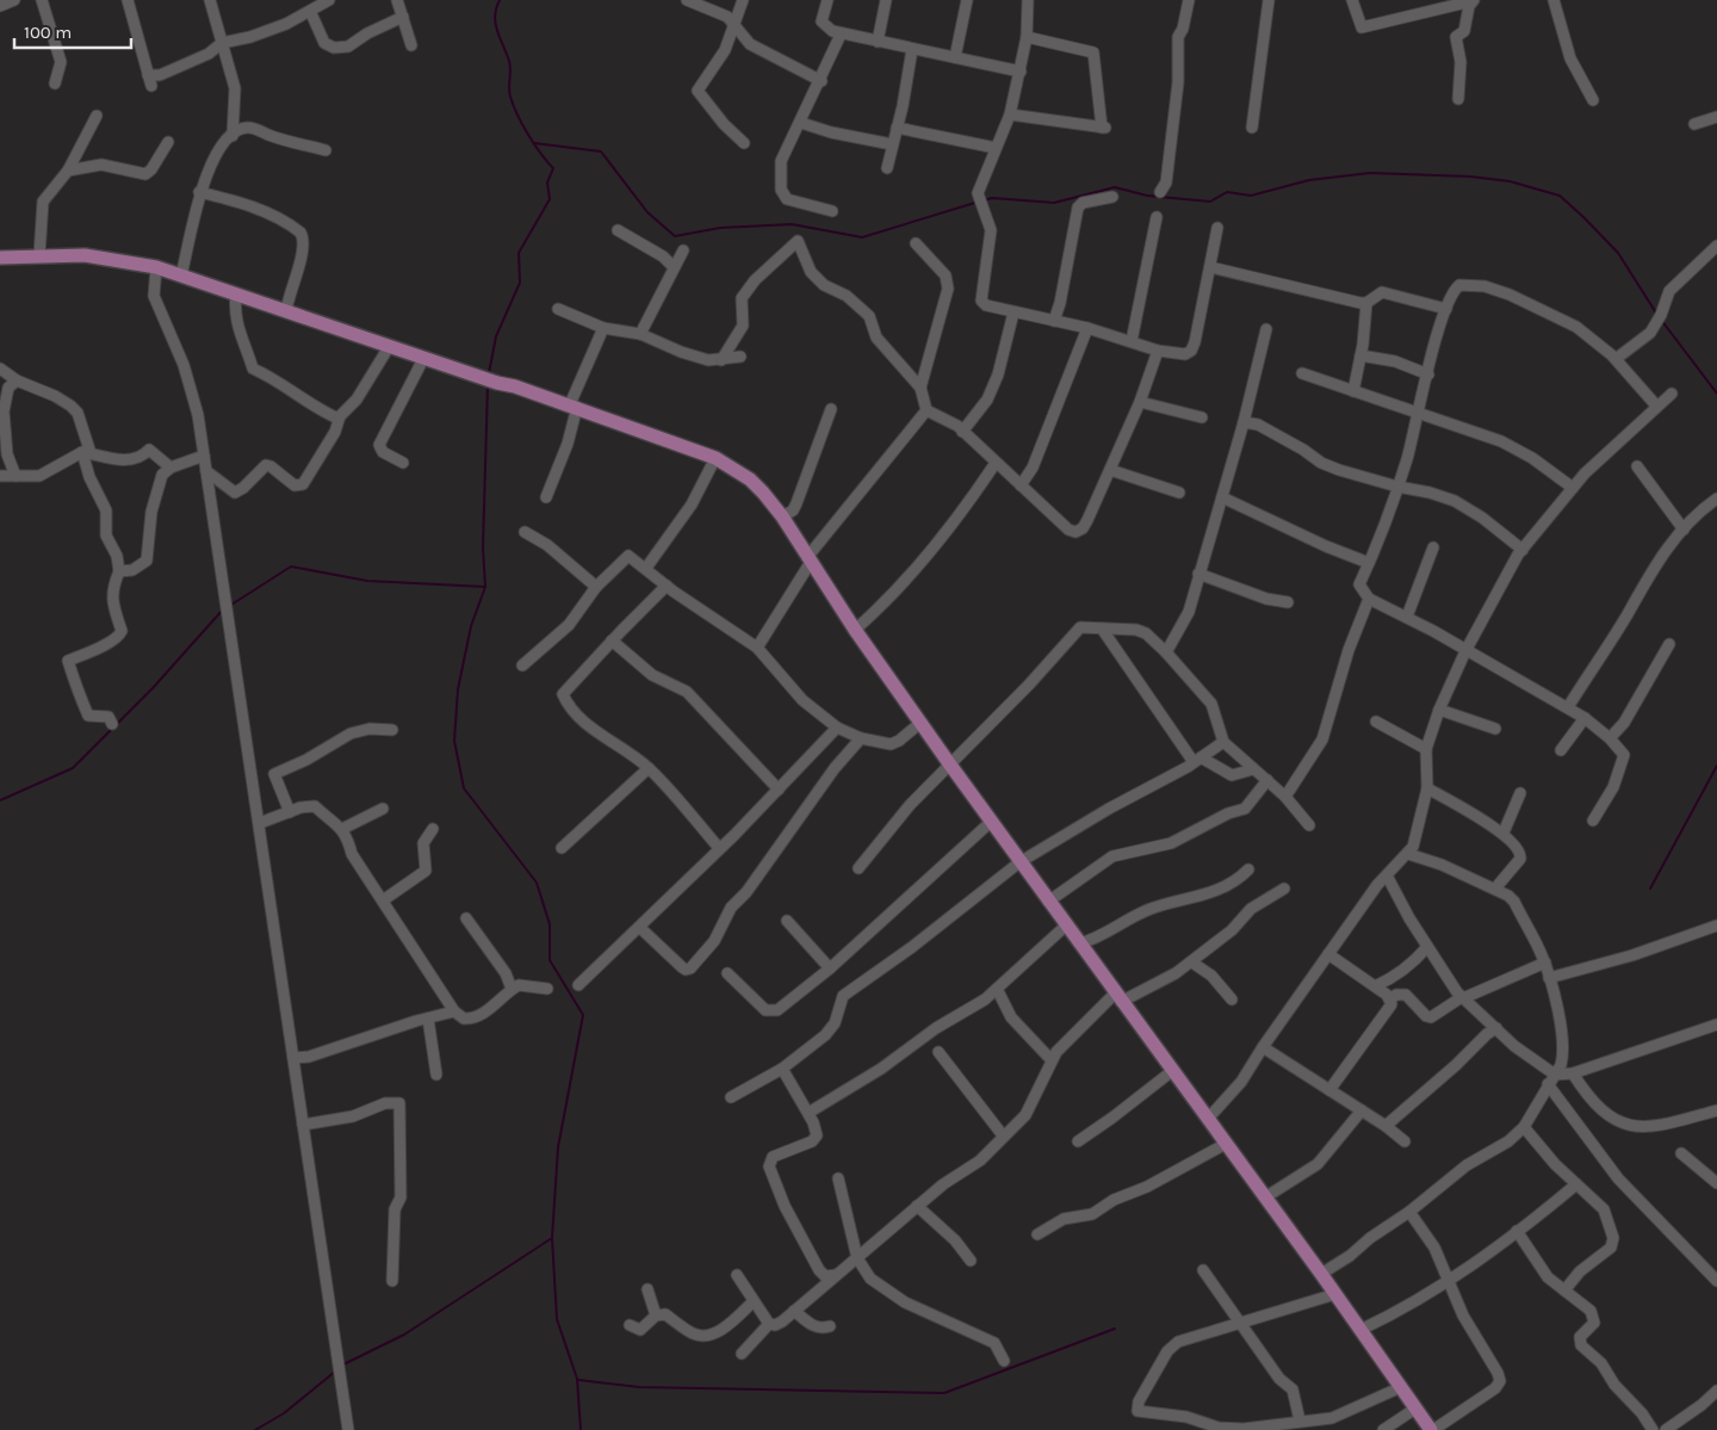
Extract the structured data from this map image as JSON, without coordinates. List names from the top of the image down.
{
  "scale_bar": "100 m"
}
